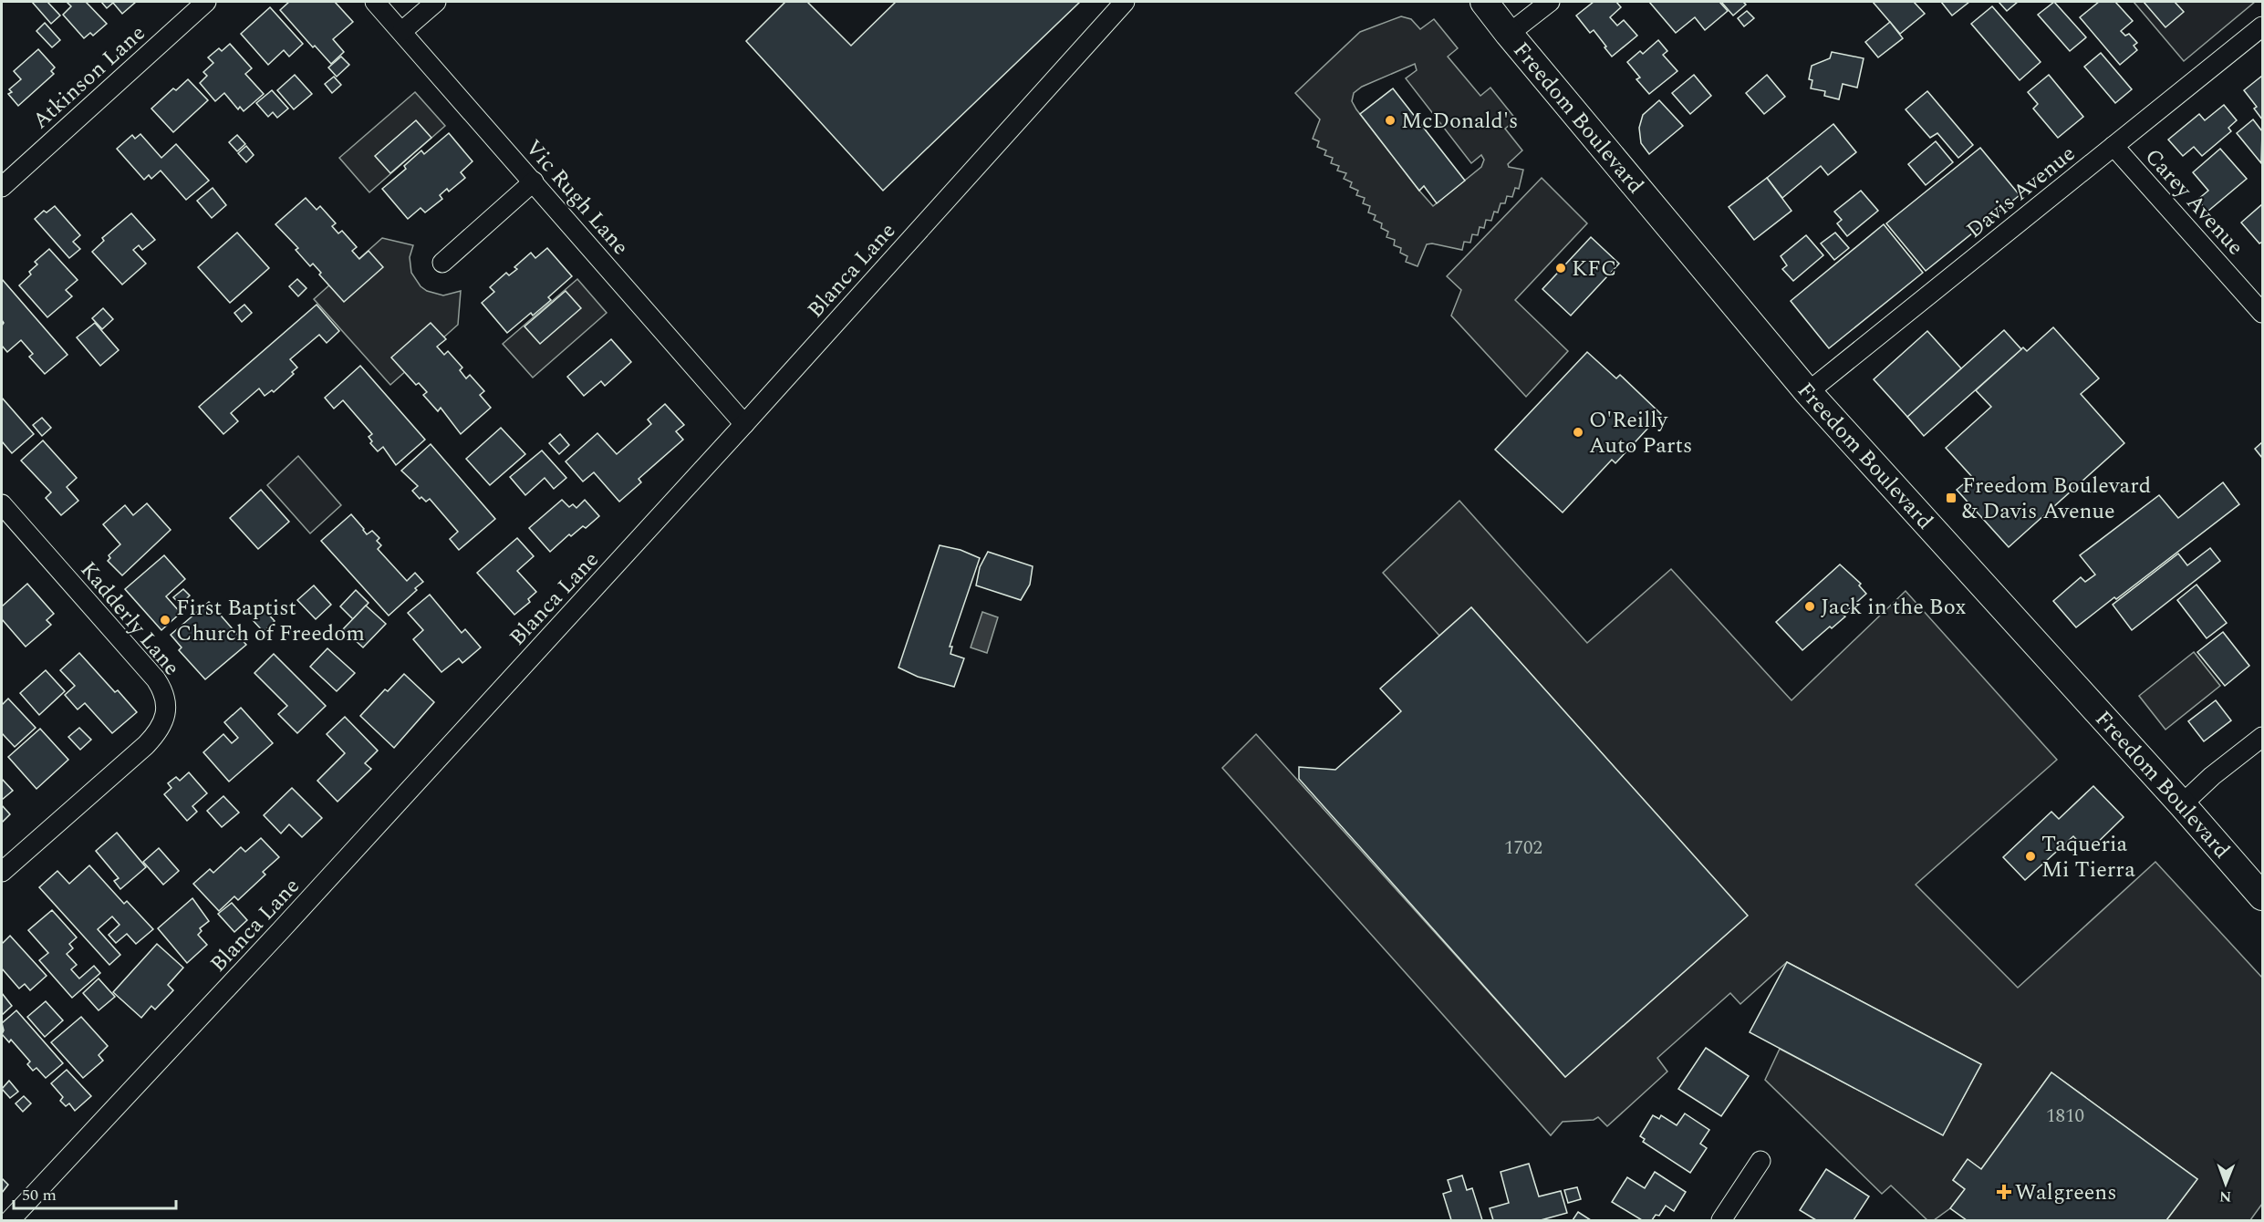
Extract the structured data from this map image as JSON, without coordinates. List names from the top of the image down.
{
  "streets": {
    "main road": ["Freedom Boulevard"],
    "street": [
      "Atkinson Lane",
      "Davis Avenue",
      "Vic Rugh Lane",
      "Carey Avenue",
      "Blanca Lane",
      "Kadderly Lane"
    ]
  },
  "crossings": [
    ["Freedom Boulevard", "Davis Avenue"],
    ["Davis Avenue", "Carey Avenue"],
    ["Vic Rugh Lane", "Blanca Lane"]
  ],
  "places": {
    "other": [
      "McDonald's",
      "KFC",
      "O'Reilly Auto Parts",
      "Jack in the Box",
      "First Baptist Church of Freedom",
      "Taqueria Mi Tierra"
    ],
    "transit": ["Freedom Boulevard & Davis Avenue"],
    "health": ["Walgreens"]
  },
  "house_numbers": ["1702", "1810"],
  "scale_bar": "50 m",
  "north": "bottom"
}
